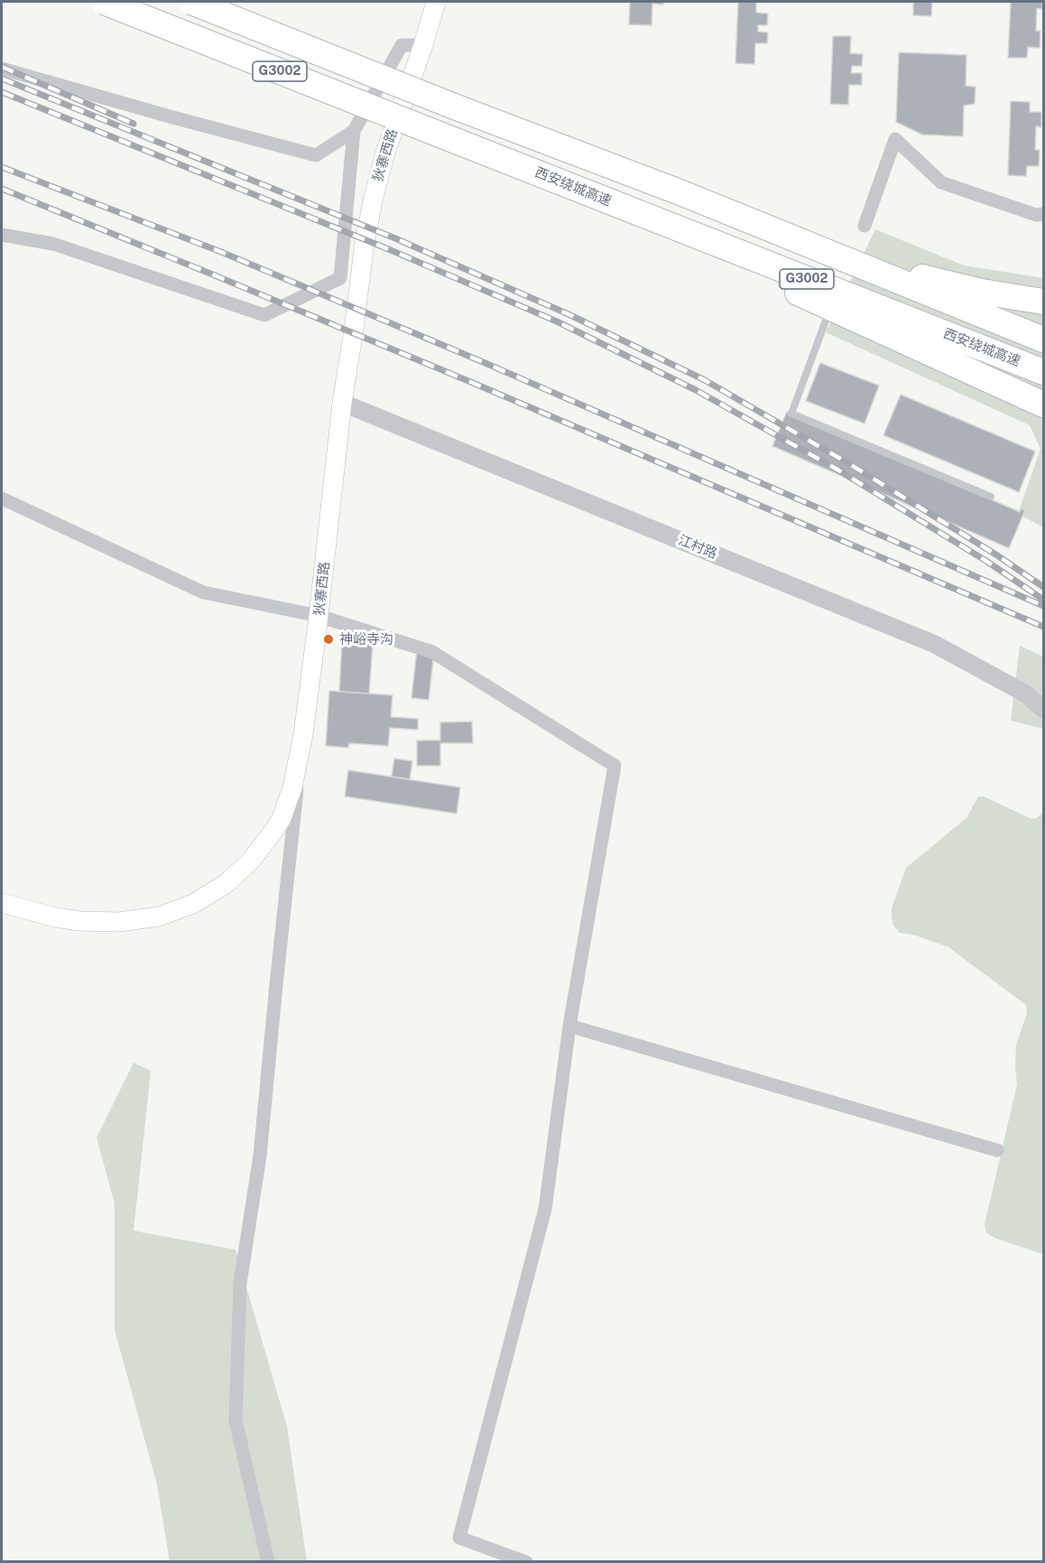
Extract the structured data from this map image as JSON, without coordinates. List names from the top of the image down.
{
  "streets": {
    "highway": ["G3002", "西安绕城高速"],
    "main road": ["狄寨西路"],
    "street": ["江村路"]
  },
  "crossings": [
    ["狄寨西路", "江村路"]
  ],
  "places": ["神峪寺沟"]
}
